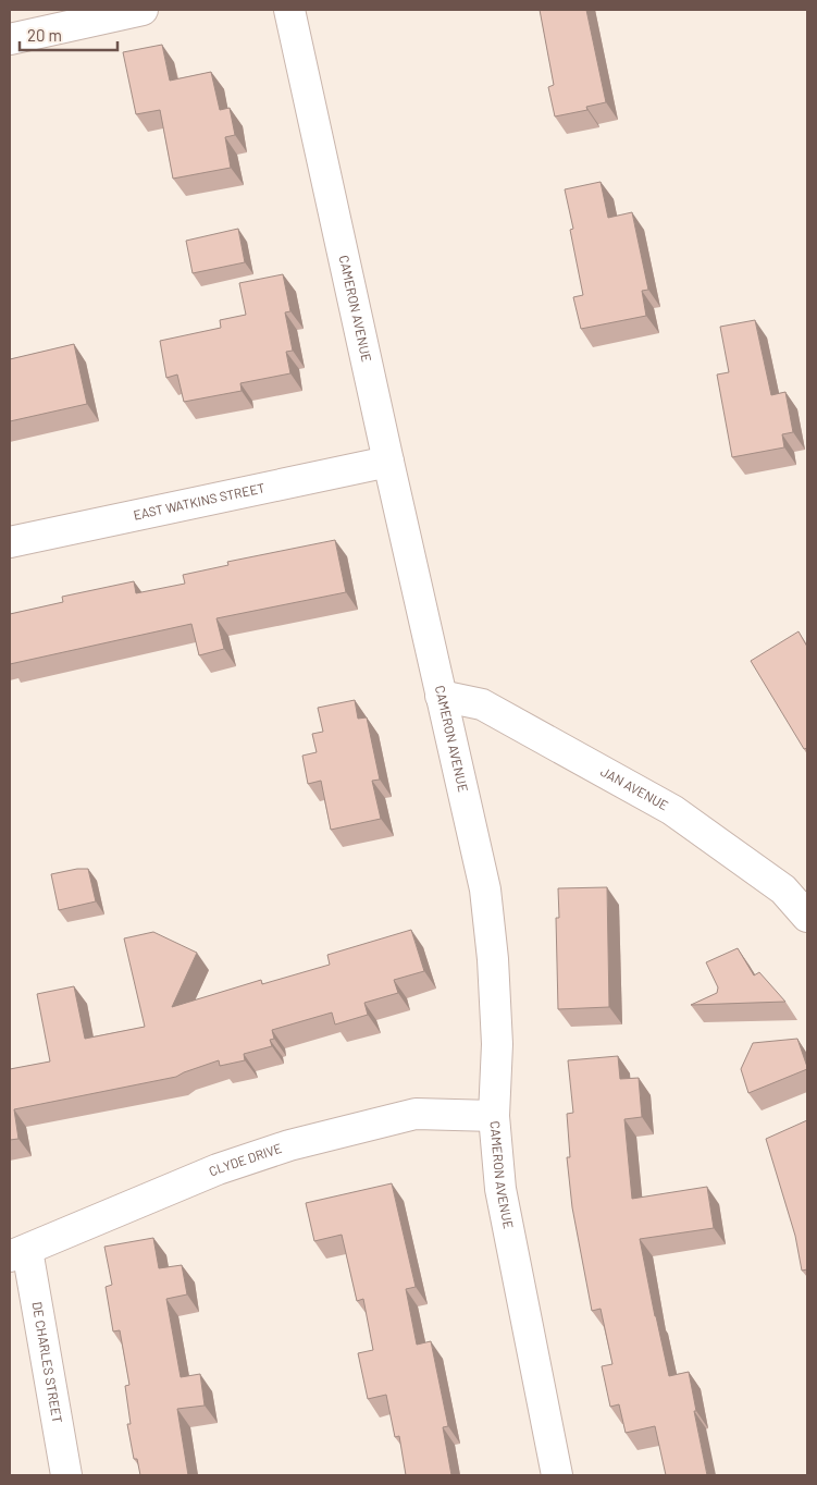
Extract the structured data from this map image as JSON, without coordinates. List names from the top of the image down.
{
  "streets": {
    "street": [
      "CAMERON AVENUE",
      "EAST WATKINS STREET",
      "JAN AVENUE",
      "CLYDE DRIVE",
      "DE CHARLES STREET"
    ]
  },
  "crossings": [
    ["CAMERON AVENUE", "EAST WATKINS STREET"],
    ["CAMERON AVENUE", "JAN AVENUE"],
    ["CAMERON AVENUE", "CLYDE DRIVE"],
    ["CLYDE DRIVE", "DE CHARLES STREET"]
  ],
  "scale_bar": "20 m"
}
